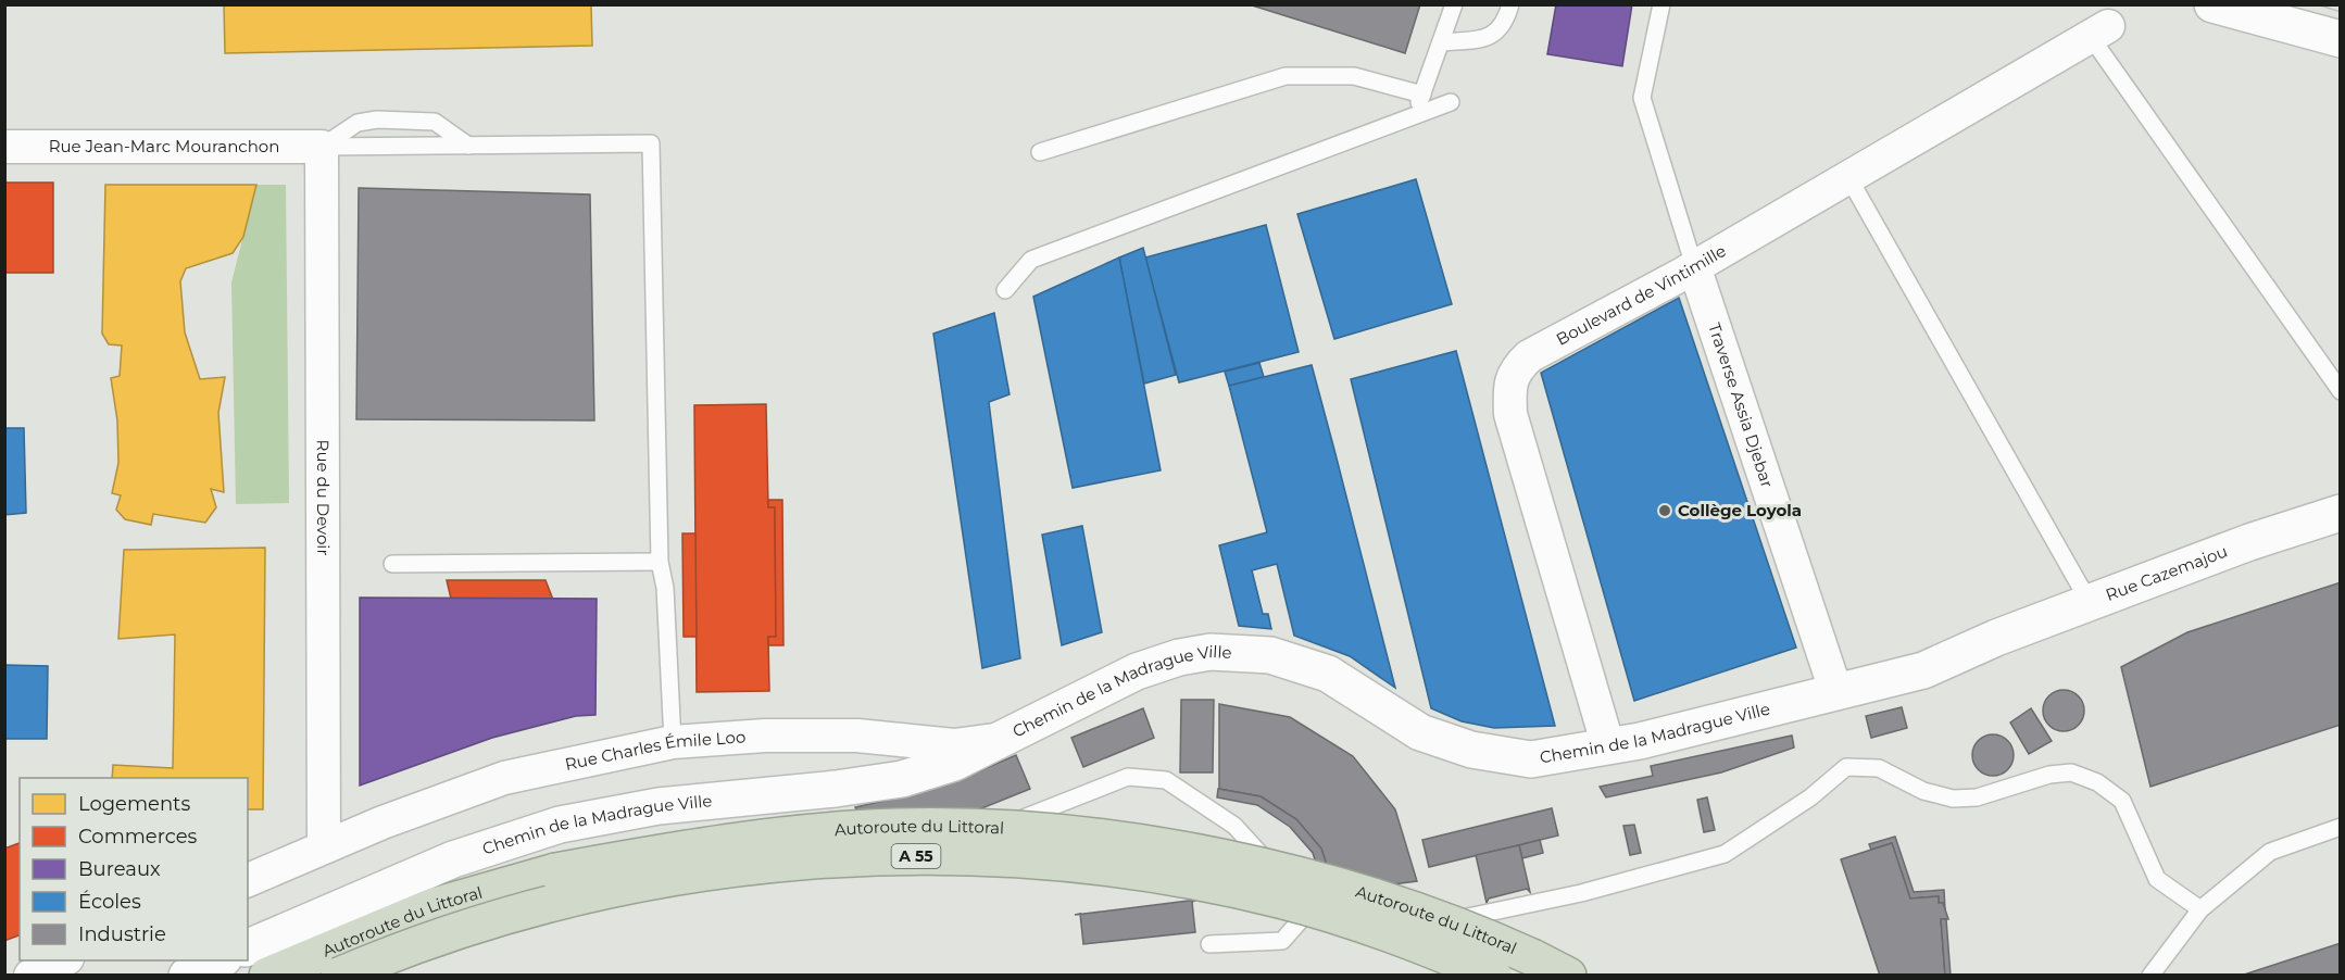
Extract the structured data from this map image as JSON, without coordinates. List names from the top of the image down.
{
  "streets": {
    "highway": ["Autoroute du Littoral", "A 55"],
    "street": [
      "Rue Jean-Marc Mouranchon",
      "Boulevard de Vintimille",
      "Traverse Assia Djebar",
      "Rue du Devoir",
      "Rue Cazemajou",
      "Chemin de la Madrague Ville",
      "Rue Charles Émile Loo"
    ]
  },
  "crossings": [
    ["Rue Jean-Marc Mouranchon", "Rue du Devoir"],
    ["Boulevard de Vintimille", "Traverse Assia Djebar"],
    ["Boulevard de Vintimille", "Chemin de la Madrague Ville"],
    ["Traverse Assia Djebar", "Chemin de la Madrague Ville"],
    ["Rue du Devoir", "Rue Charles Émile Loo"],
    ["Rue Cazemajou", "Chemin de la Madrague Ville"],
    ["Chemin de la Madrague Ville", "Rue Charles Émile Loo"]
  ],
  "places": ["Collège Loyola"],
  "legend": [
    "Logements",
    "Commerces",
    "Bureaux",
    "Écoles",
    "Industrie"
  ]
}
